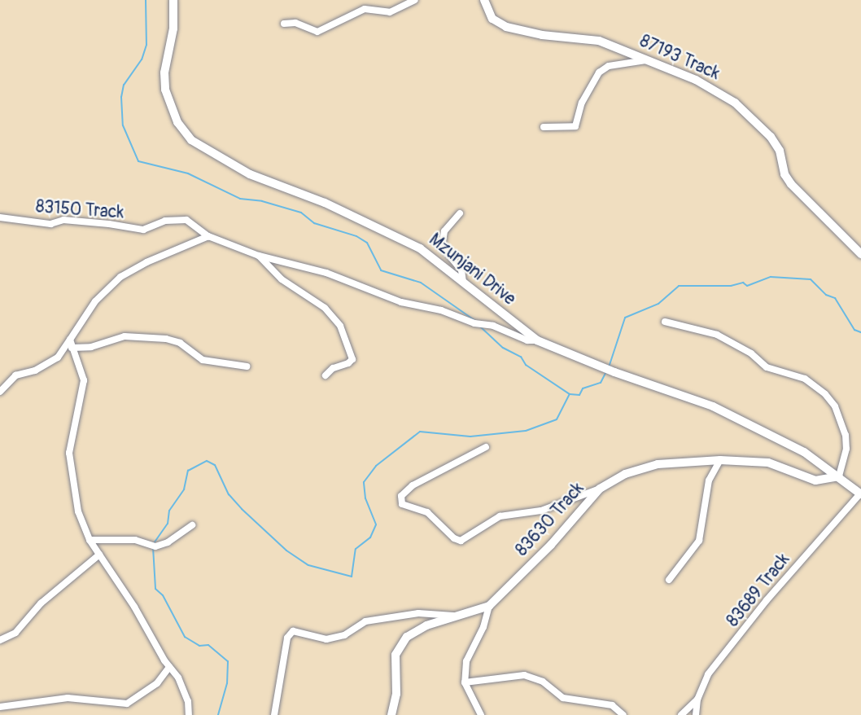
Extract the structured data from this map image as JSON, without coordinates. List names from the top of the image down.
{
  "streets": {
    "street": [
      "87193 Track",
      "83150 Track",
      "Mzunjani Drive",
      "83630 Track",
      "83689 Track"
    ]
  },
  "crossings": [
    ["83150 Track", "Mzunjani Drive"],
    ["Mzunjani Drive", "83630 Track"],
    ["Mzunjani Drive", "83689 Track"]
  ]
}
